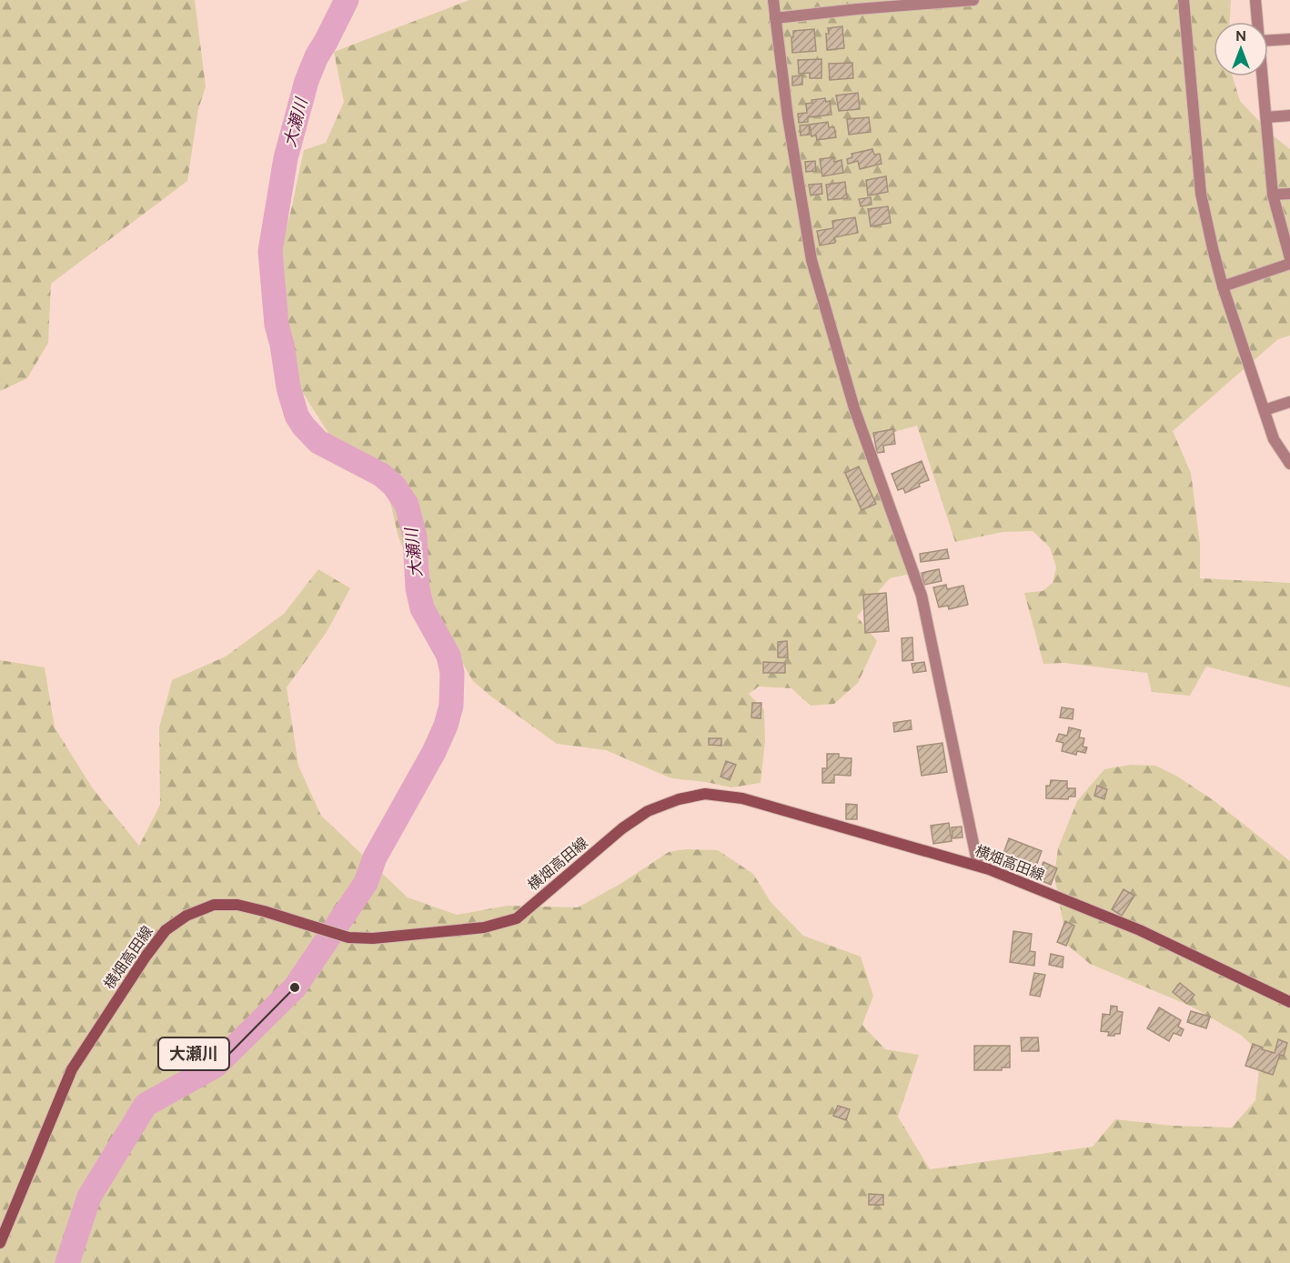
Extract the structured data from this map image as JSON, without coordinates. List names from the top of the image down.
{
  "streets": {
    "main road": ["横畑高田線"]
  },
  "water": ["大瀬川"],
  "places": ["大瀬川"],
  "north": "top"
}
